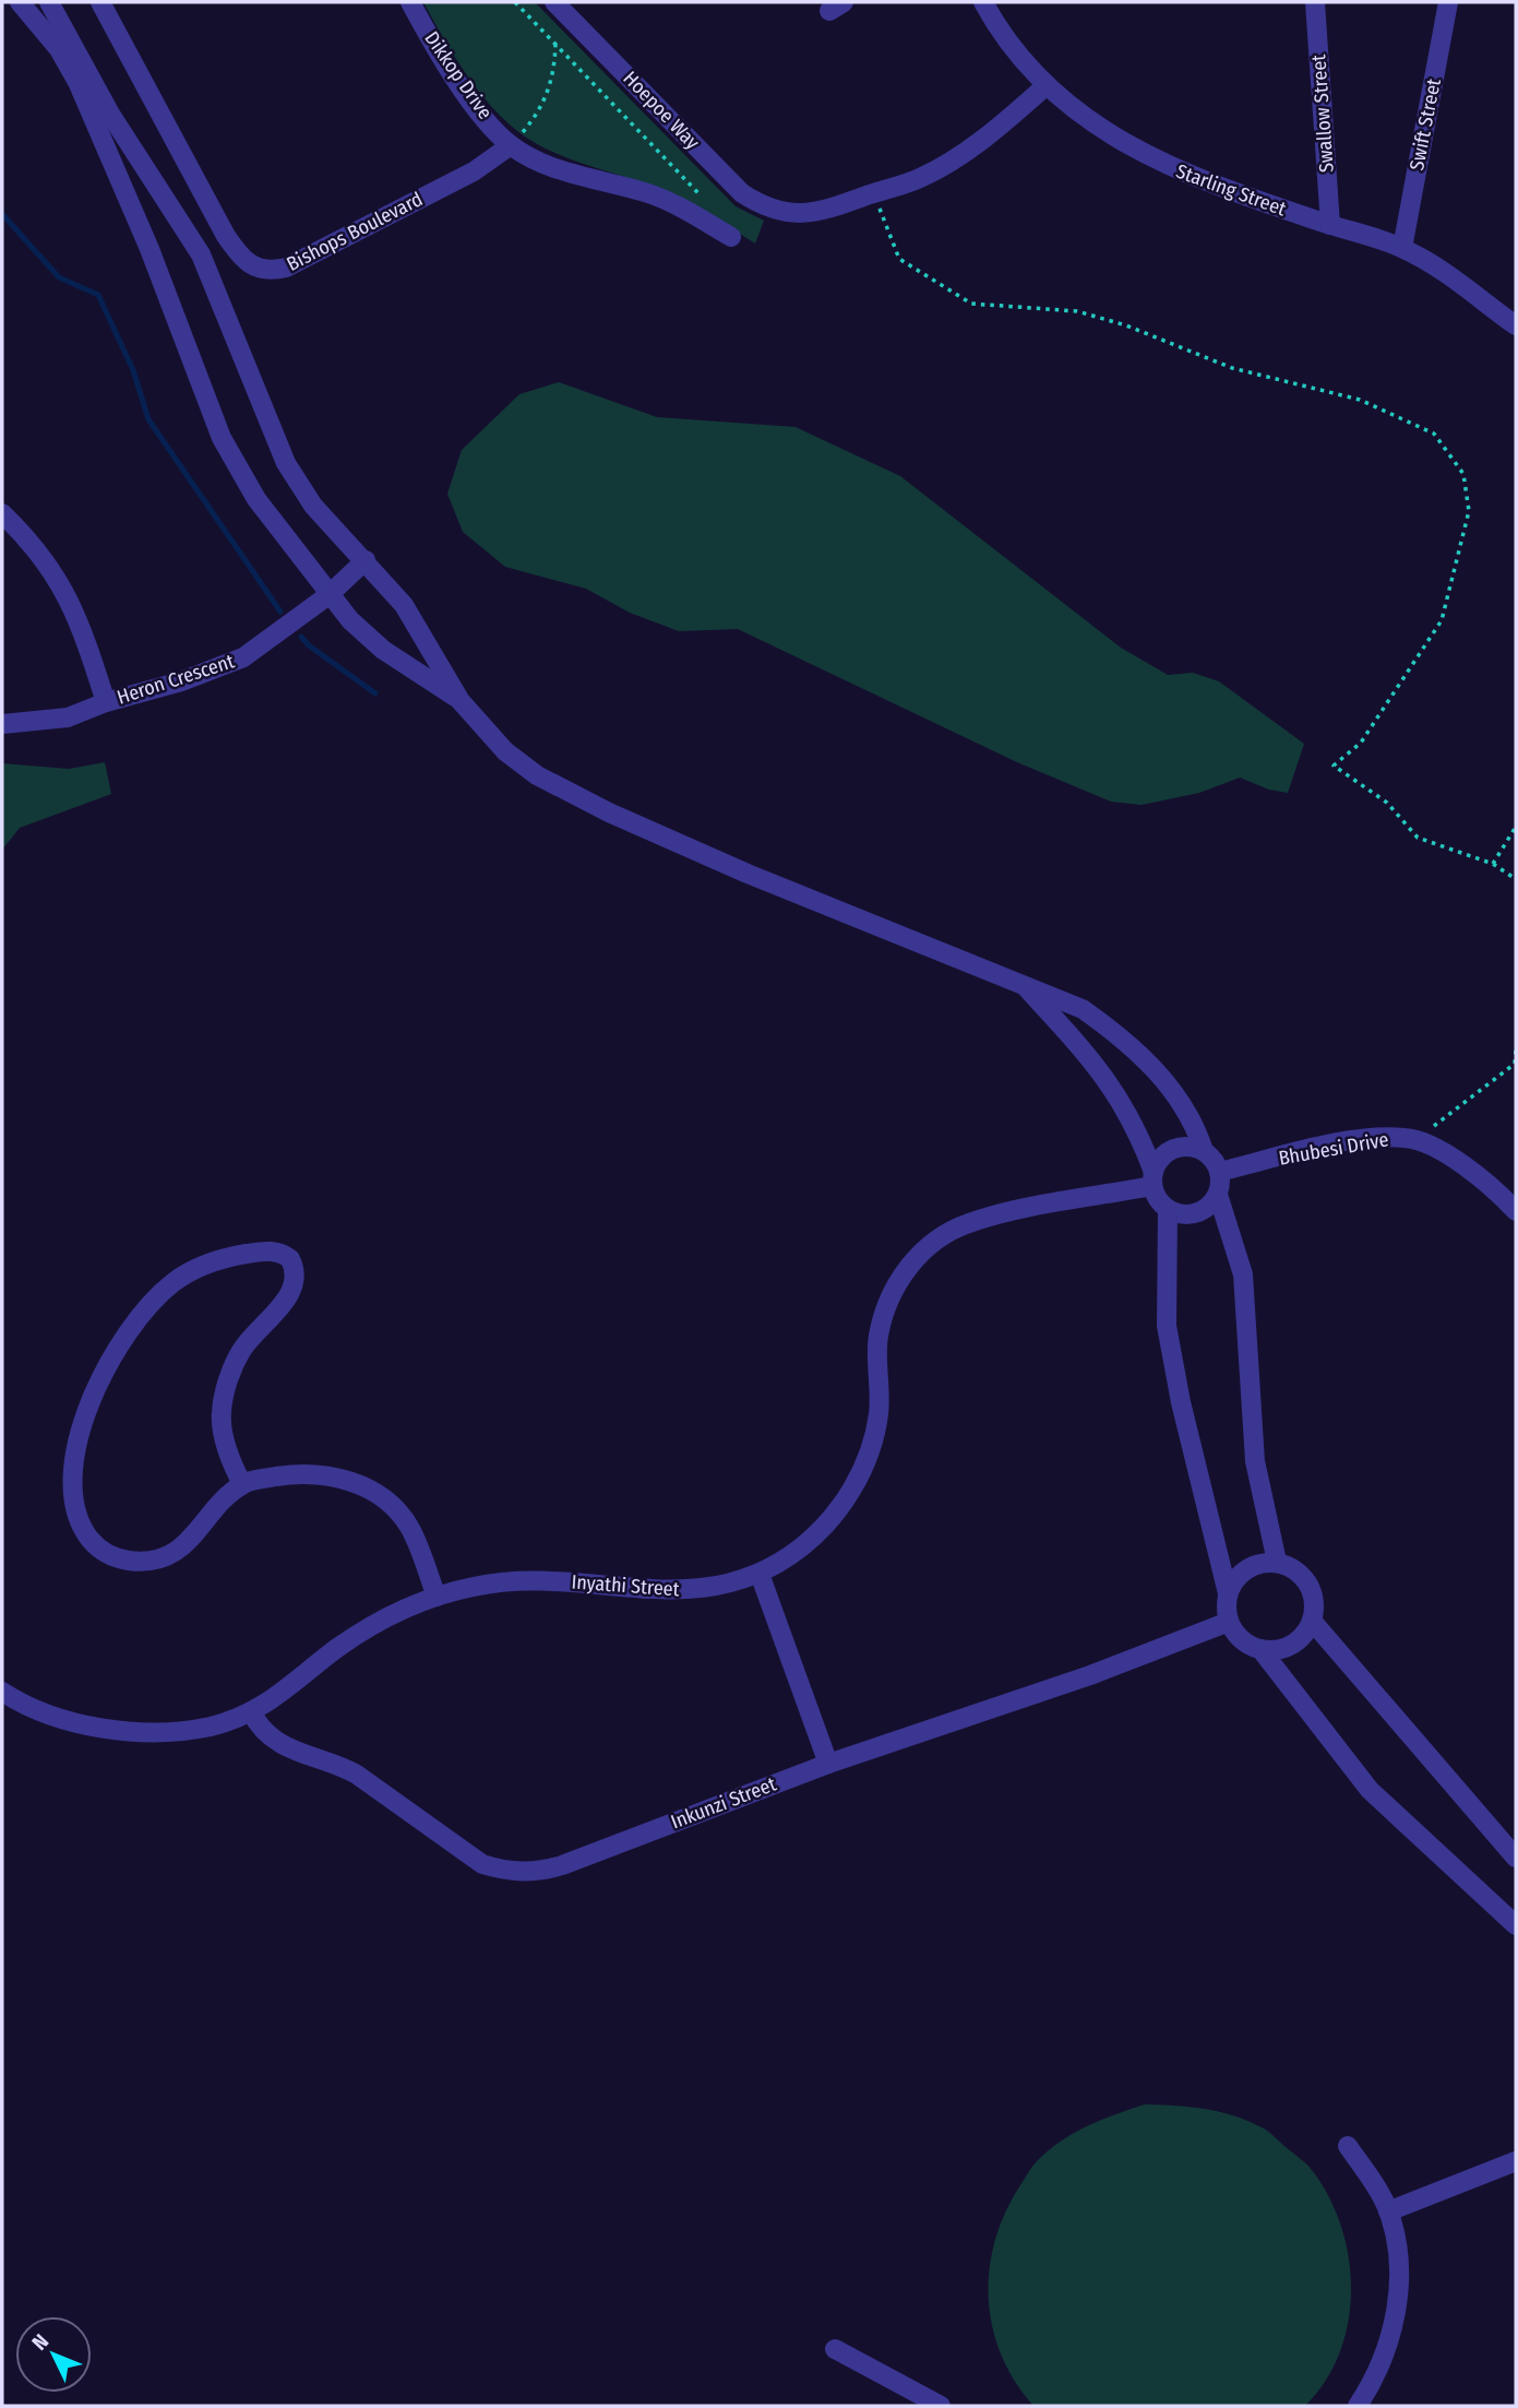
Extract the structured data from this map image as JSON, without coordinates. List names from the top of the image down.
{
  "streets": {
    "street": [
      "Dikkop Drive",
      "Hoepoe Way",
      "Swallow Street",
      "Swift Street",
      "Starling Street",
      "Bishops Boulevard",
      "Heron Crescent",
      "Bhubesi Drive",
      "Inyathi Street",
      "Inkunzi Street"
    ]
  },
  "crossings": [
    ["Dikkop Drive", "Bishops Boulevard"],
    ["Swallow Street", "Starling Street"],
    ["Swift Street", "Starling Street"],
    ["Bhubesi Drive", "Inyathi Street"],
    ["Inyathi Street", "Inkunzi Street"]
  ],
  "north": "top left"
}
